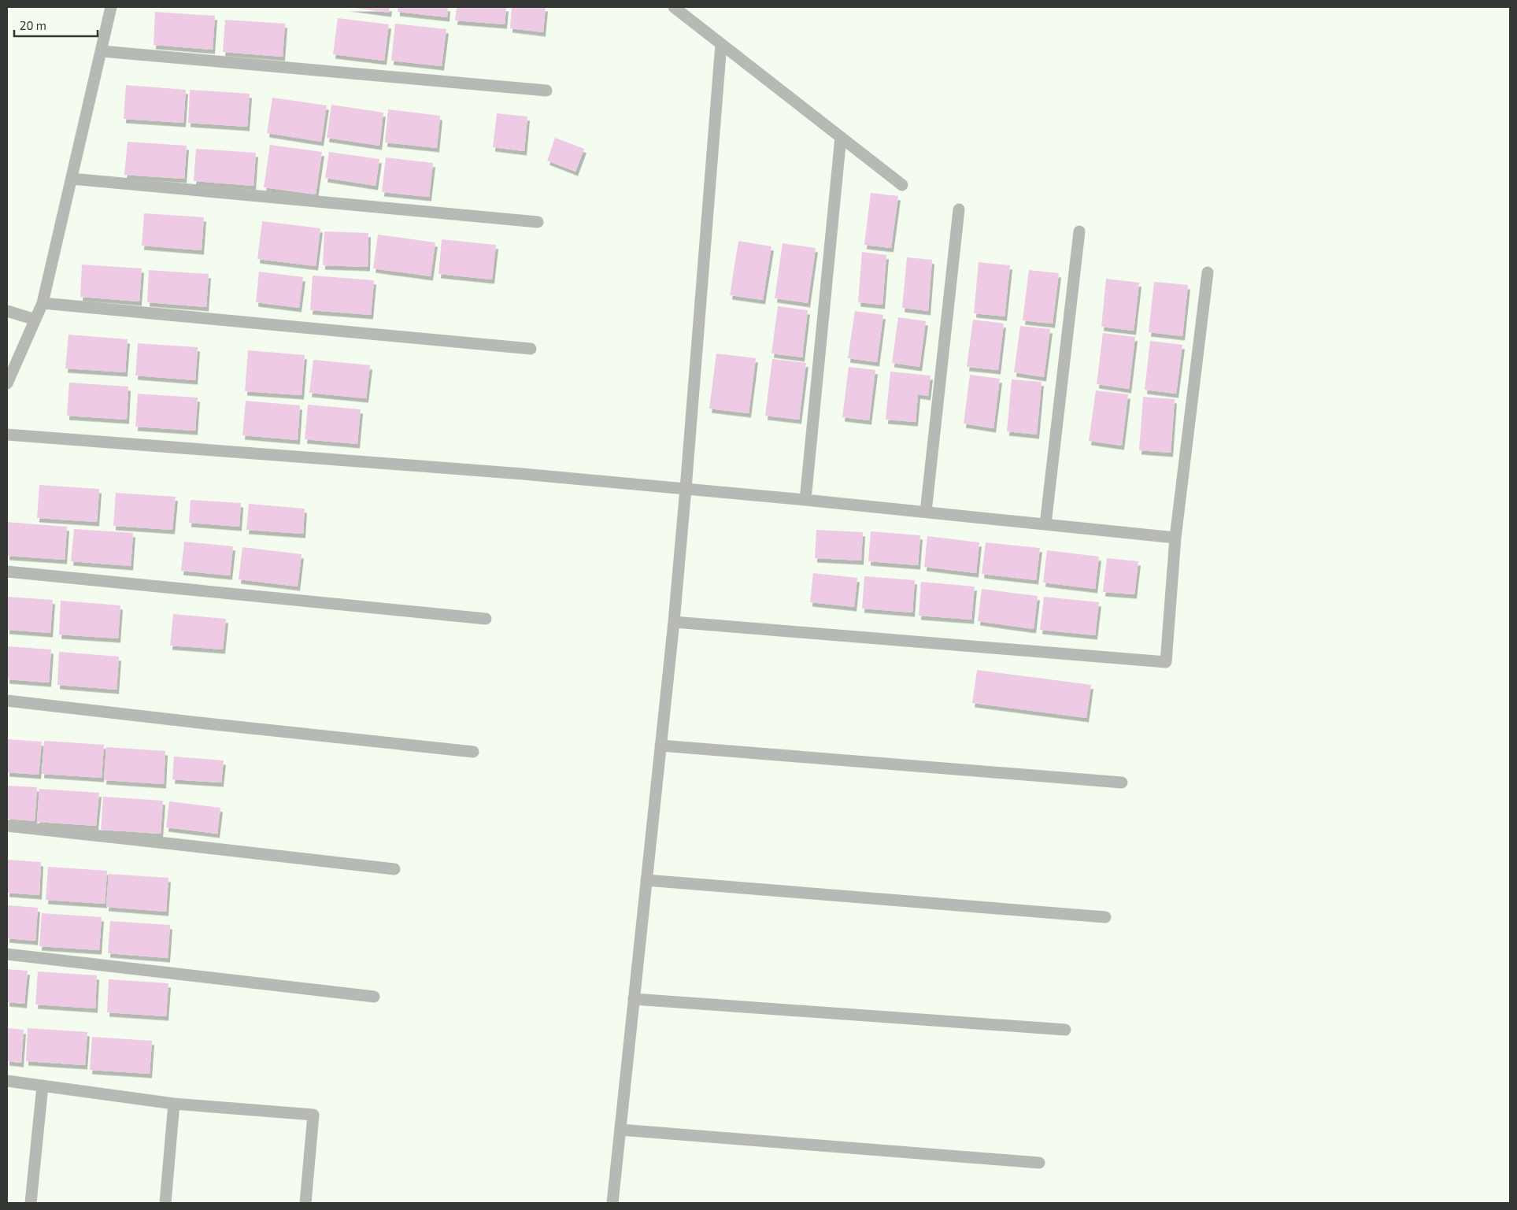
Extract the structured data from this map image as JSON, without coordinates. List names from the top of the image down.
{
  "scale_bar": "20 m"
}
